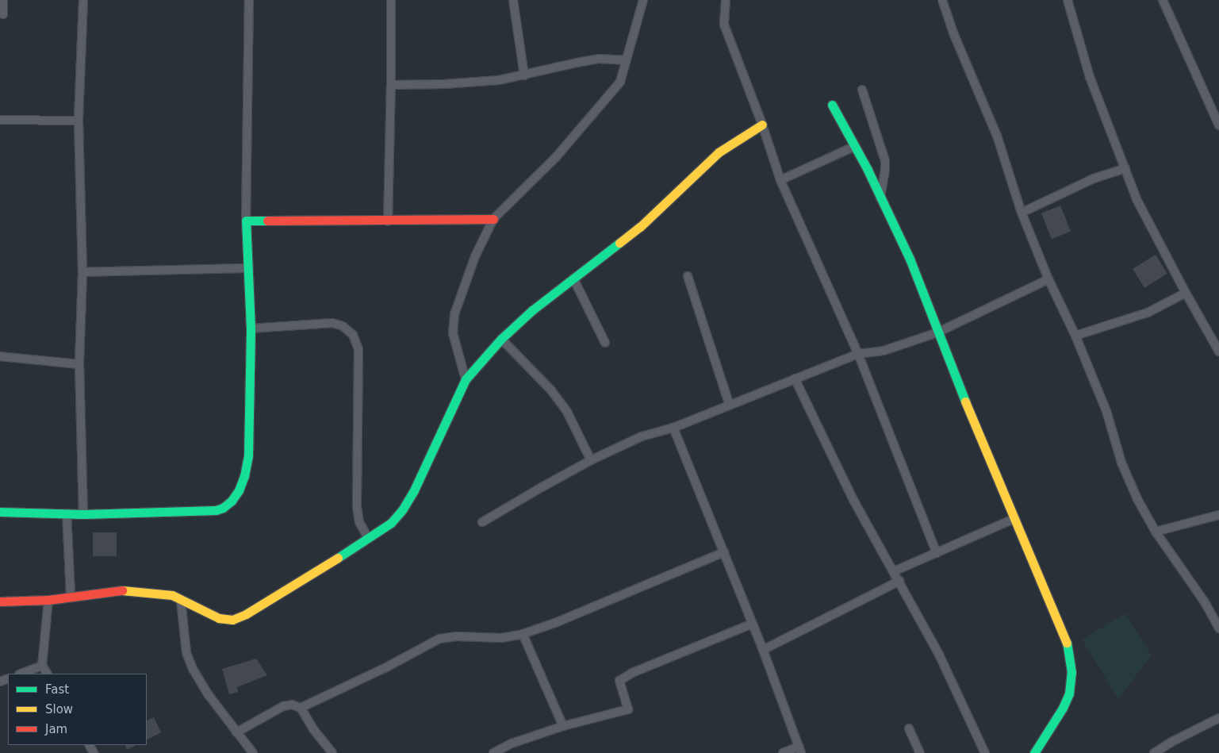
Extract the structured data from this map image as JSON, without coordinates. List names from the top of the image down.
{
  "legend": ["Fast", "Slow", "Jam"]
}
